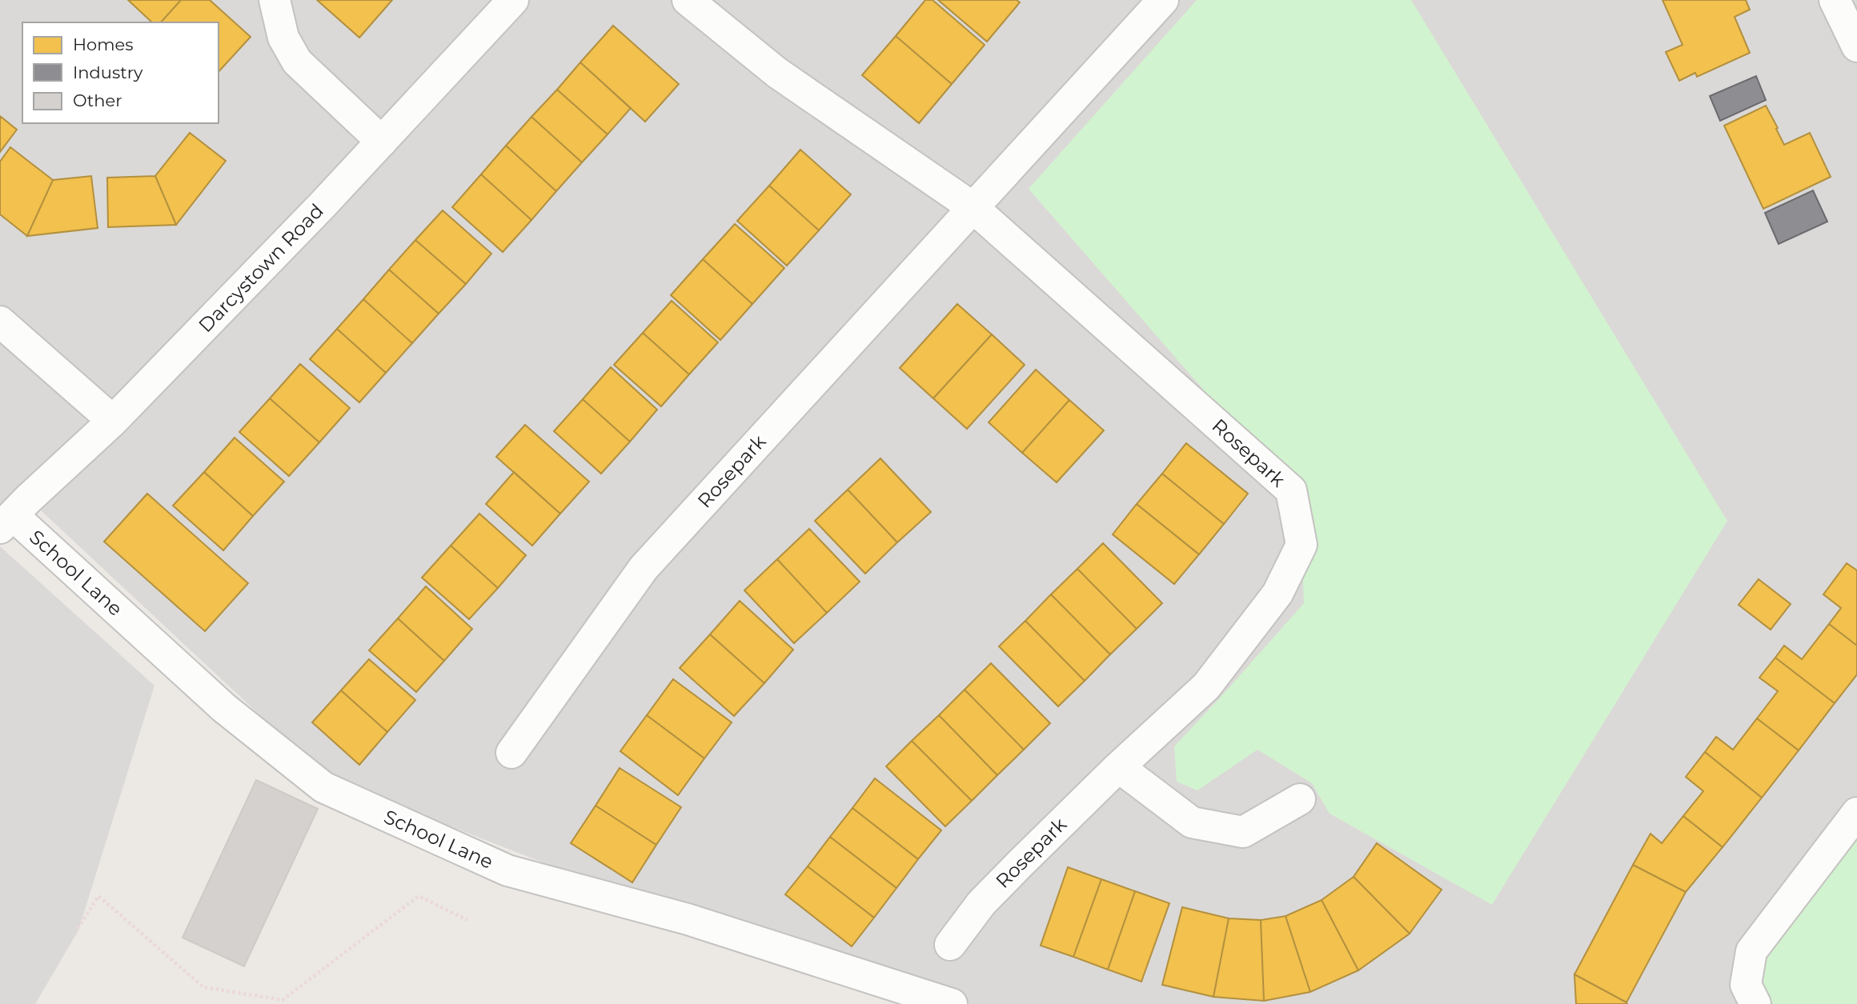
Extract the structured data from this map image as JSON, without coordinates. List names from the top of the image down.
{
  "streets": {
    "street": ["Darcystown Road", "Rosepark", "School Lane"]
  },
  "crossings": [
    ["Darcystown Road", "School Lane"]
  ],
  "legend": ["Homes", "Industry", "Other"]
}
